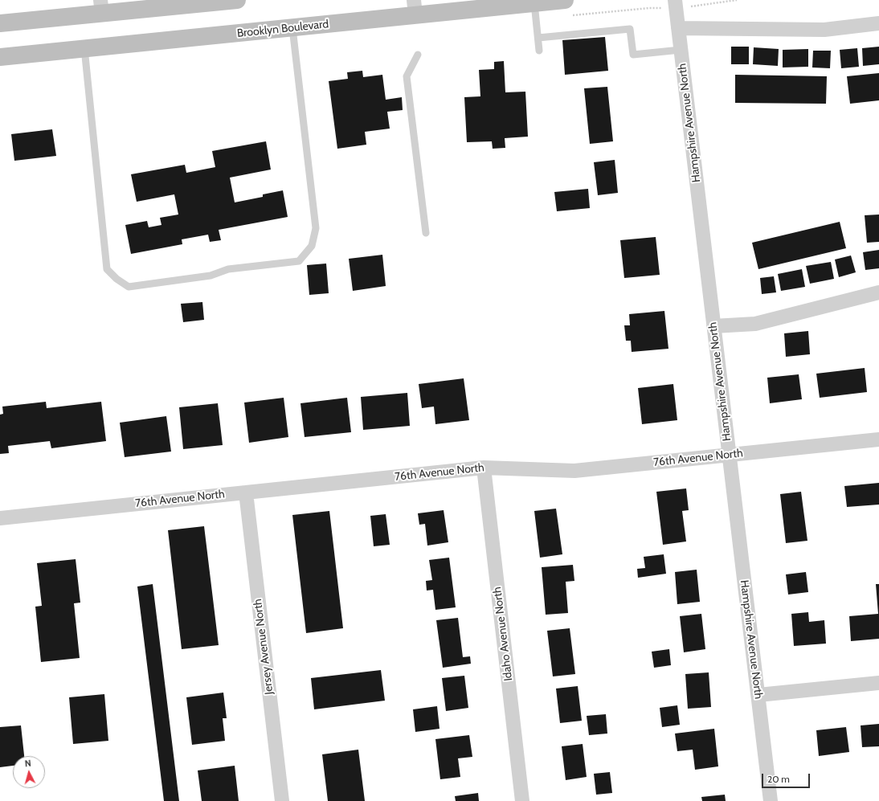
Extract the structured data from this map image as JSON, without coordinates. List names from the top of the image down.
{
  "streets": {
    "main road": ["Brooklyn Boulevard"],
    "street": [
      "Hampshire Avenue North",
      "76th Avenue North",
      "Idaho Avenue North",
      "Jersey Avenue North"
    ]
  },
  "crossings": [
    ["Hampshire Avenue North", "76th Avenue North"],
    ["76th Avenue North", "Idaho Avenue North"],
    ["76th Avenue North", "Jersey Avenue North"]
  ],
  "scale_bar": "20 m",
  "north": "top"
}
